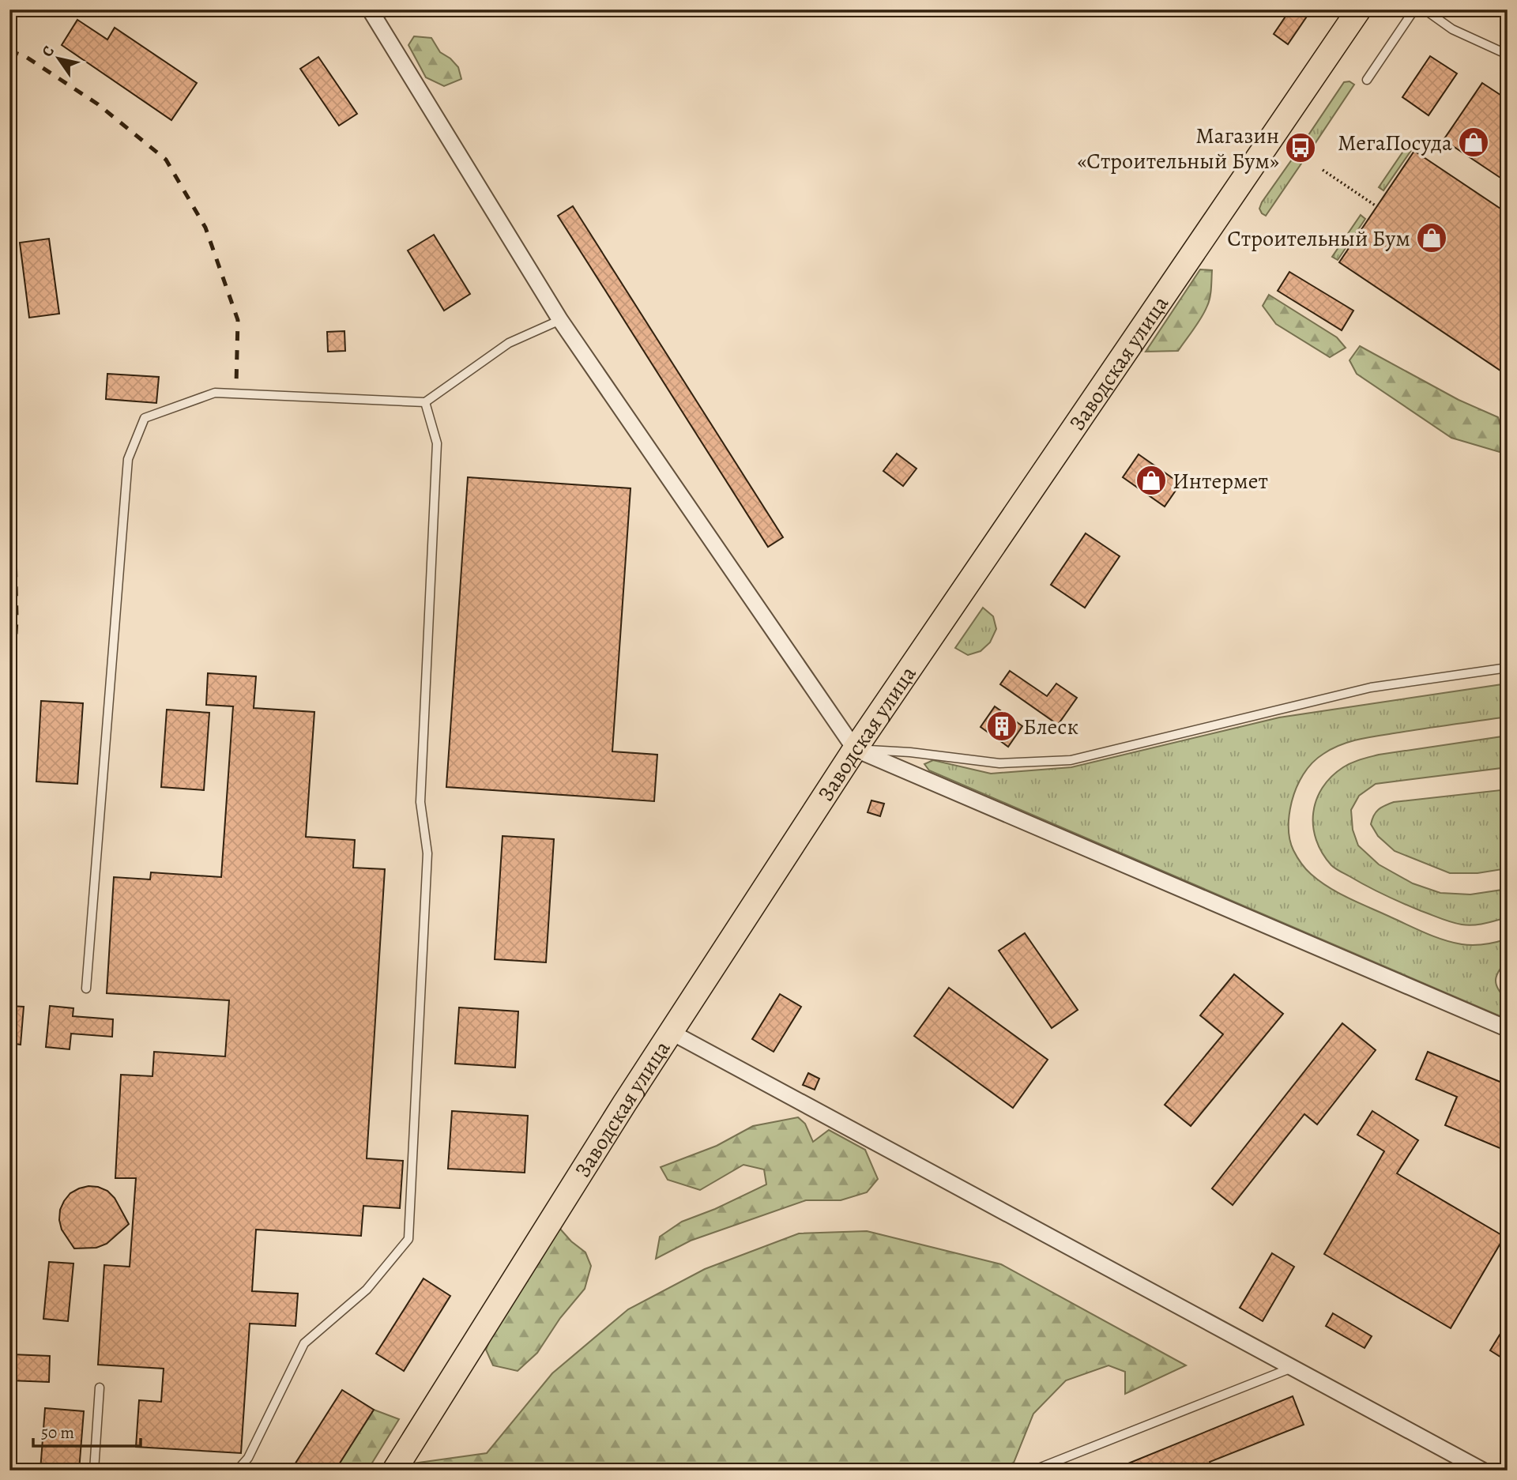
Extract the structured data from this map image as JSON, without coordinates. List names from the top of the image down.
{
  "streets": {
    "main road": ["Заводская улица"]
  },
  "places": {
    "shop": ["МегаПосуда", "Строительный Бум", "Интермет"],
    "bus stop": ["Магазин «Строительный Бум»"],
    "building": ["Блеск"]
  },
  "scale_bar": "50 m",
  "north": "top left"
}
